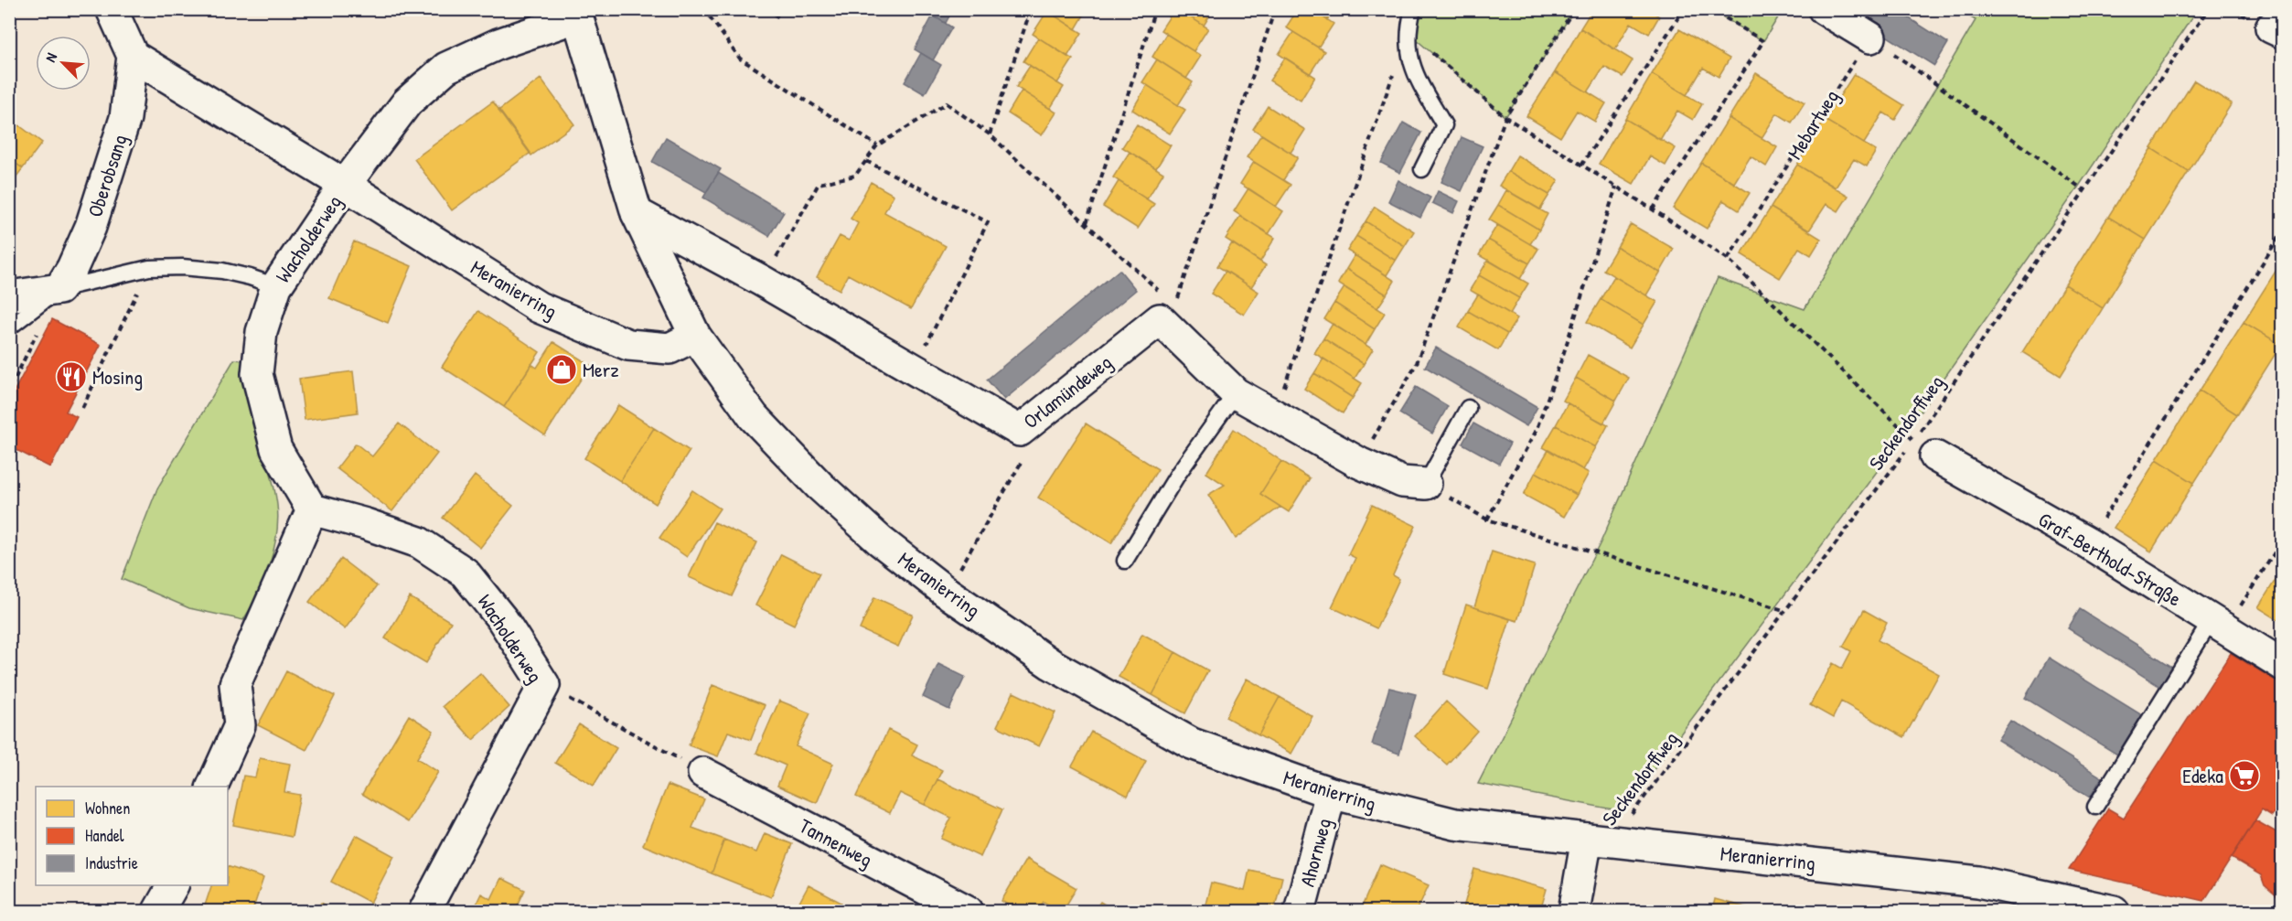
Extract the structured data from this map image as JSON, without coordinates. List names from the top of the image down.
{
  "streets": {
    "street": [
      "Oberobsang",
      "Wacholderweg",
      "Meranierring",
      "Orlamündeweg",
      "Graf-Berthold-Straße",
      "Tannenweg",
      "Ahornweg"
    ],
    "path": ["Mebartweg", "Seckendorffweg"]
  },
  "crossings": [
    ["Oberobsang", "Meranierring"],
    ["Wacholderweg", "Meranierring"],
    ["Meranierring", "Orlamündeweg"],
    ["Meranierring", "Seckendorffweg"],
    ["Meranierring", "Ahornweg"],
    ["Seckendorffweg", "Graf-Berthold-Straße"]
  ],
  "places": {
    "shop": ["Merz"],
    "restaurant": ["Mosing"],
    "supermarket": ["Edeka"]
  },
  "legend": ["Wohnen", "Handel", "Industrie"],
  "north": "top left"
}
